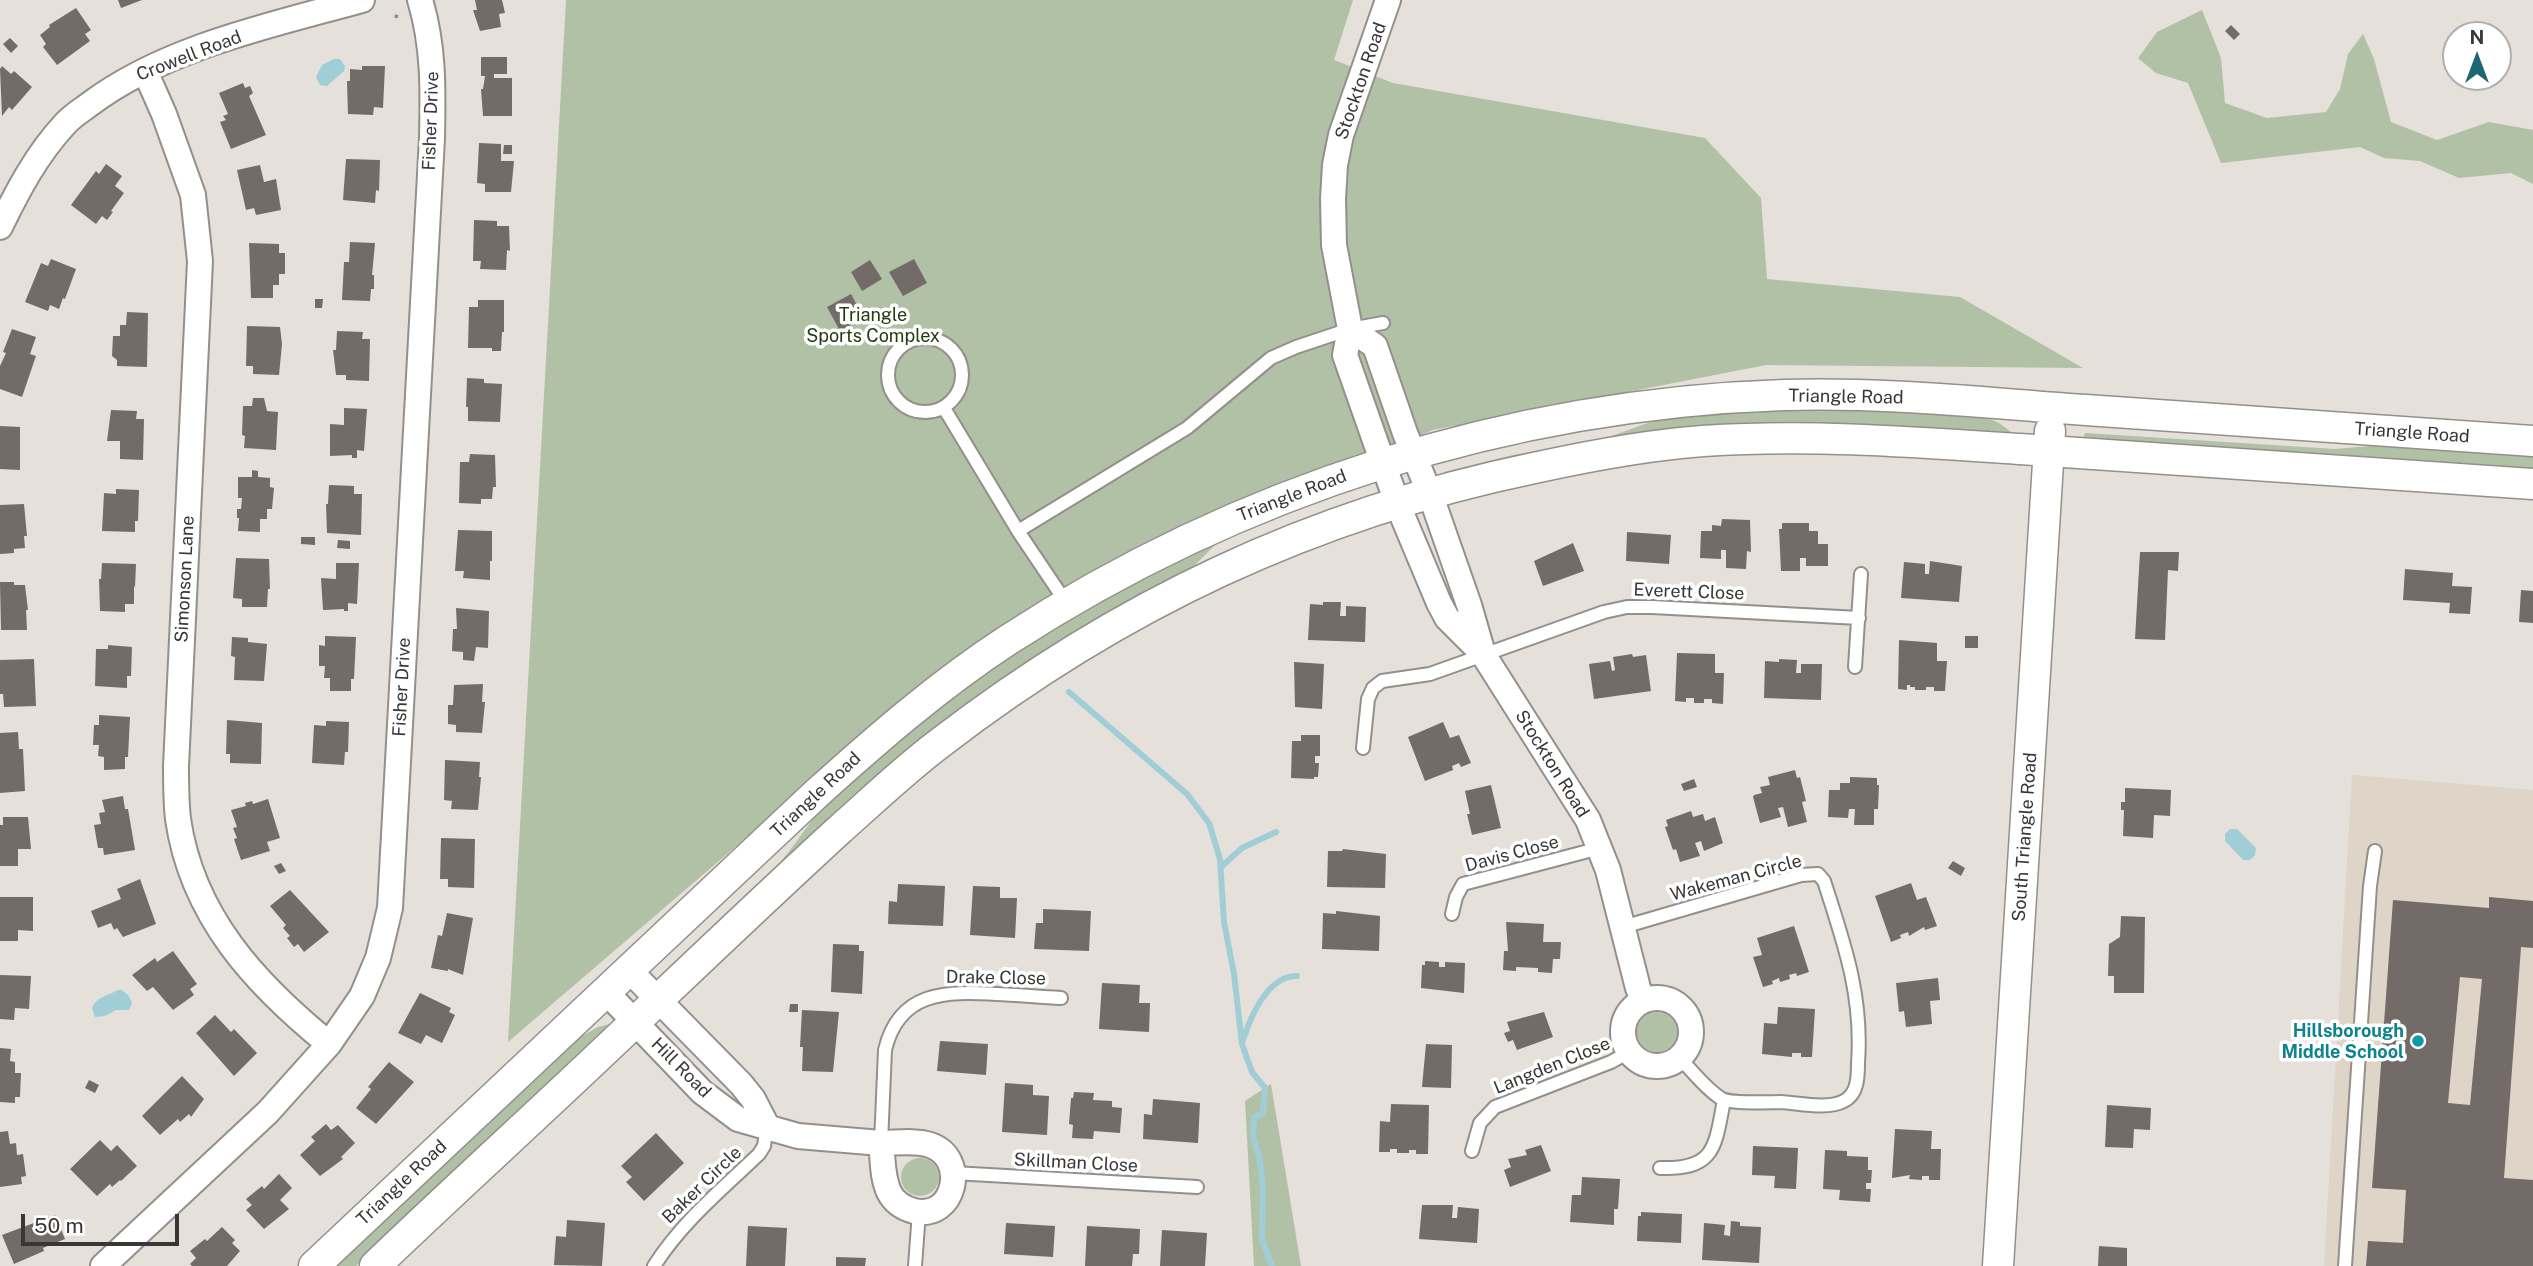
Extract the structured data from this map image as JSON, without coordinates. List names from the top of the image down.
{
  "streets": {
    "street": [
      "Crowell Road",
      "Stockton Road",
      "Fisher Drive",
      "Triangle Road",
      "Simonson Lane",
      "South Triangle Road",
      "Hill Road"
    ],
    "lane": [
      "Everett Close",
      "Davis Close",
      "Wakeman Circle",
      "Drake Close",
      "Langden Close",
      "Skillman Close",
      "Baker Circle"
    ]
  },
  "crossings": [
    ["Crowell Road", "Simonson Lane"],
    ["Stockton Road", "Triangle Road"],
    ["Stockton Road", "Everett Close"],
    ["Stockton Road", "Davis Close"],
    ["Stockton Road", "Wakeman Circle"],
    ["Stockton Road", "Langden Close"],
    ["Fisher Drive", "Simonson Lane"],
    ["Triangle Road", "South Triangle Road"],
    ["Triangle Road", "Hill Road"],
    ["Drake Close", "Hill Road"],
    ["Drake Close", "Skillman Close"],
    ["Hill Road", "Skillman Close"],
    ["Hill Road", "Baker Circle"]
  ],
  "parks": ["Triangle Sports Complex"],
  "places": ["Hillsborough Middle School"],
  "scale_bar": "50 m",
  "north": "top"
}
